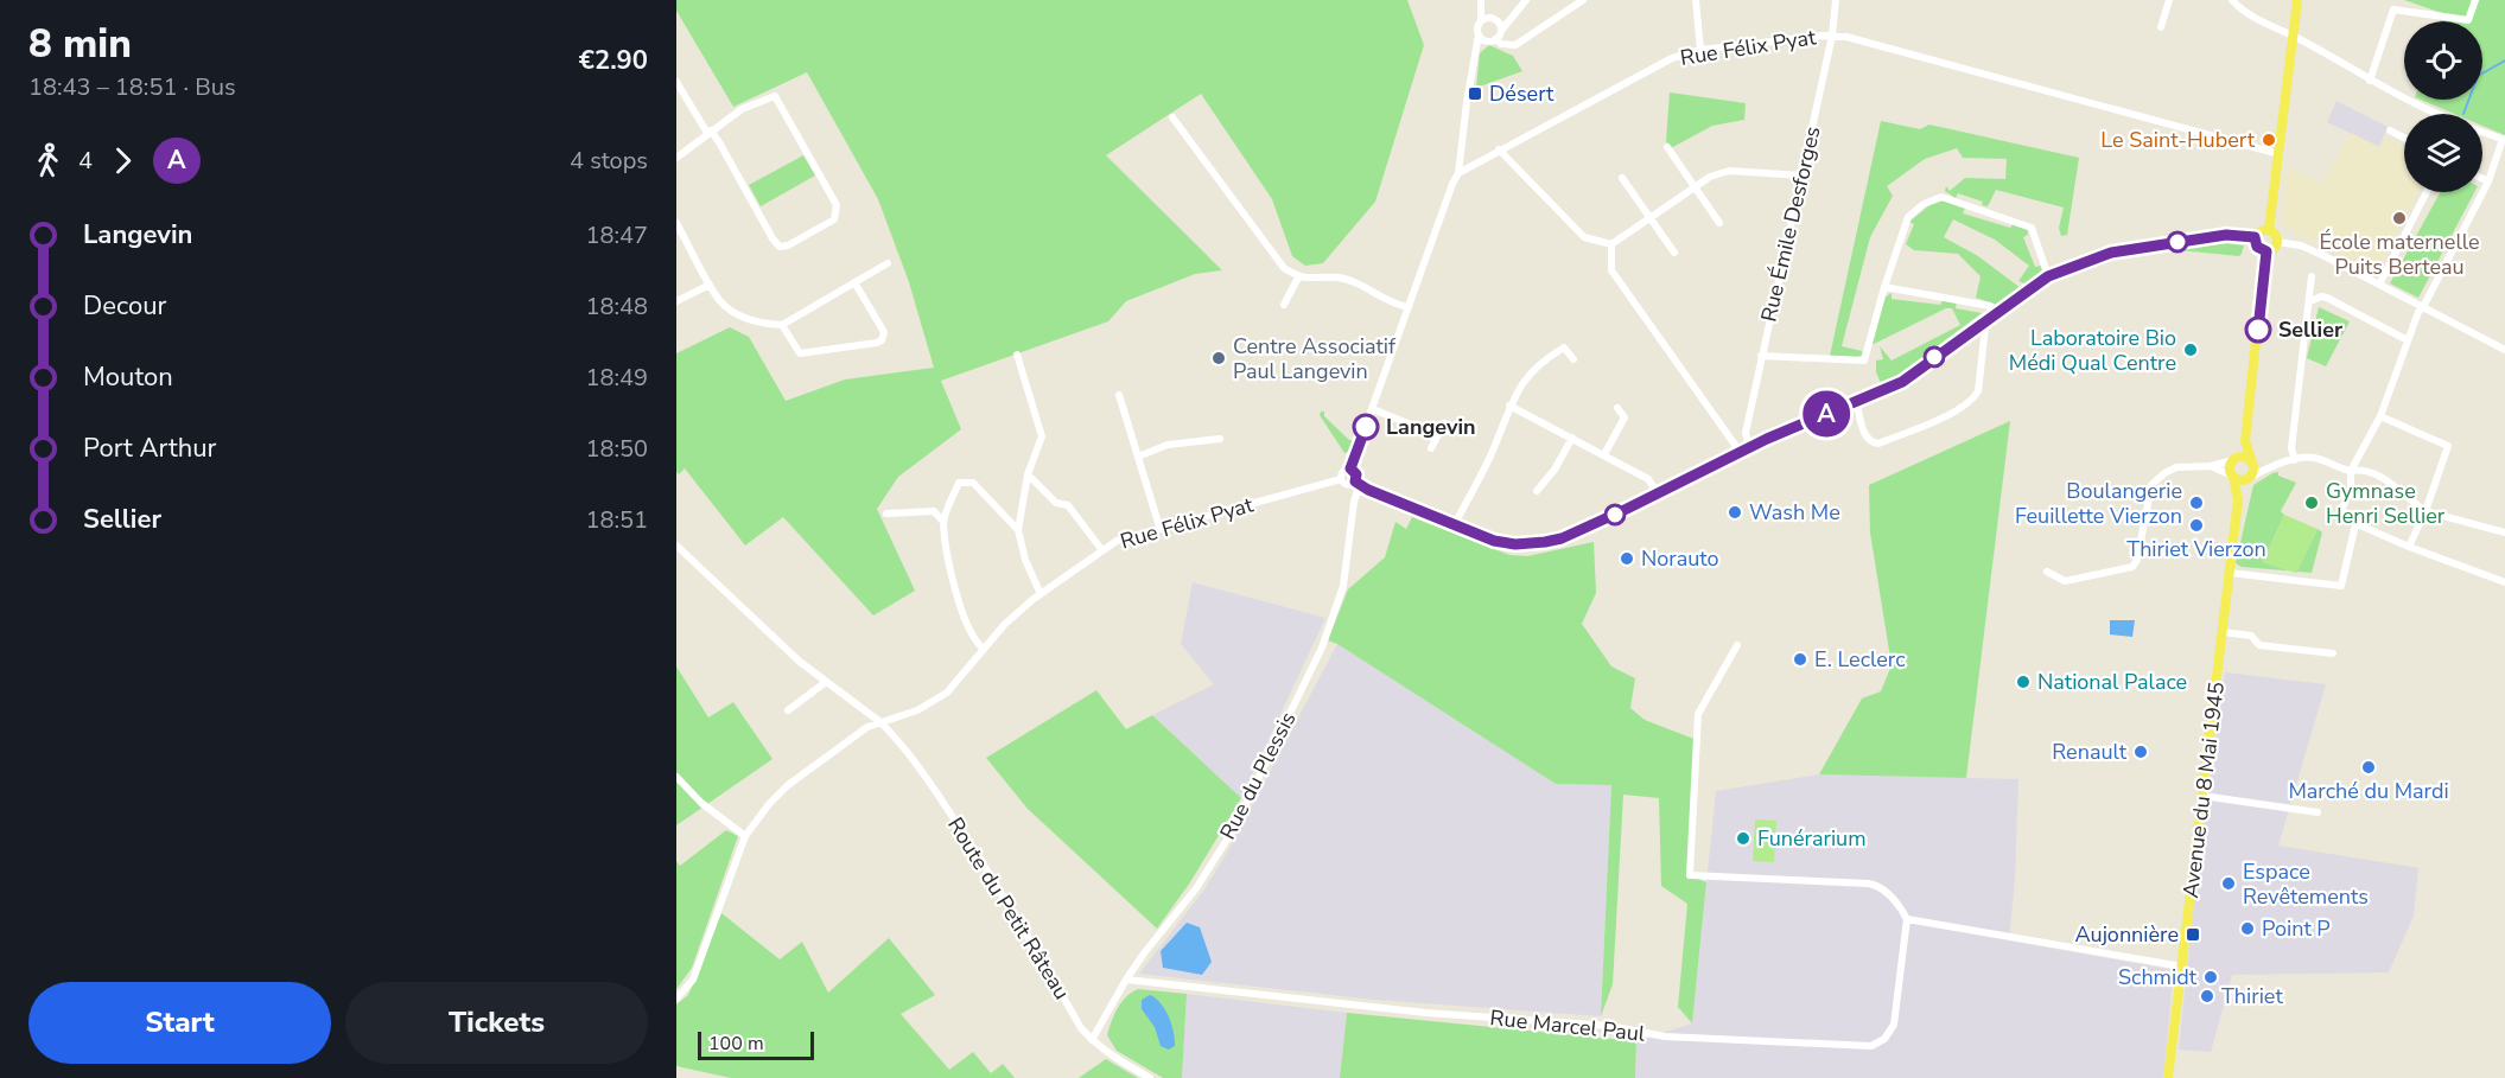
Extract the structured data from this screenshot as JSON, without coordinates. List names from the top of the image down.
{
  "streets": {
    "main road": ["Avenue du 8 Mai 1945"],
    "street": [
      "Rue Félix Pyat",
      "Rue Émile Desforges",
      "Rue du Plessis",
      "Route du Petit Râteau",
      "Rue Marcel Paul"
    ]
  },
  "crossings": [
    ["Rue Félix Pyat", "Rue Émile Desforges"],
    ["Rue Félix Pyat", "Rue du Plessis"],
    ["Rue Félix Pyat", "Route du Petit Râteau"],
    ["Rue du Plessis", "Route du Petit Râteau"],
    ["Rue du Plessis", "Rue Marcel Paul"]
  ],
  "places": {
    "transit": ["Désert", "Aujonnière"],
    "other": [
      "Le Saint-Hubert",
      "École maternelle Puits Berteau",
      "Sellier",
      "Laboratoire Bio Médi Qual Centre",
      "Centre Associatif Paul Langevin",
      "Langevin",
      "Boulangerie Feuillette Vierzon",
      "Gymnase Henri Sellier",
      "Wash Me",
      "Thiriet Vierzon",
      "Norauto",
      "E. Leclerc",
      "National Palace",
      "Renault",
      "Marché du Mardi",
      "Funérarium",
      "Espace Revêtements",
      "Point P",
      "Schmidt",
      "Thiriet"
    ]
  },
  "lines": ["bus line A"],
  "scale_bar": "100 m",
  "page": {
    "heading": ["8 min", "18:43 – 18:51 · Bus", "€2.90"],
    "on_map": "A",
    "legs": ["4", "A", "4 stops"],
    "list": [
      {
        "name": "Langevin",
        "value": "18:47"
      },
      {
        "name": "Decour",
        "value": "18:48"
      },
      {
        "name": "Mouton",
        "value": "18:49"
      },
      {
        "name": "Port Arthur",
        "value": "18:50"
      },
      {
        "name": "Sellier",
        "value": "18:51"
      }
    ],
    "buttons": ["Start", "Tickets"],
    "scale": "100 m"
  }
}
